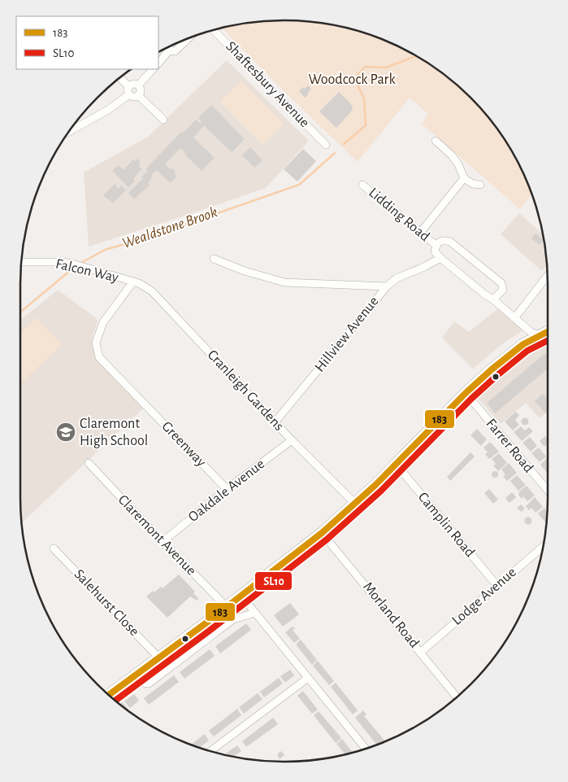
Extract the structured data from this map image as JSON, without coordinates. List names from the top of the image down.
{
  "streets": {
    "street": [
      "Shaftesbury Avenue",
      "Lidding Road",
      "Falcon Way",
      "Hillview Avenue",
      "Cranleigh Gardens",
      "Greenway",
      "Farrer Road",
      "Oakdale Avenue",
      "Camplin Road",
      "Claremont Avenue",
      "Lodge Avenue",
      "Salehurst Close",
      "Morland Road"
    ]
  },
  "crossings": [
    ["Lidding Road", "Hillview Avenue"],
    ["Falcon Way", "Cranleigh Gardens"],
    ["Falcon Way", "Greenway"],
    ["Hillview Avenue", "Cranleigh Gardens"],
    ["Cranleigh Gardens", "Greenway"],
    ["Cranleigh Gardens", "Oakdale Avenue"],
    ["Greenway", "Oakdale Avenue"],
    ["Oakdale Avenue", "Claremont Avenue"],
    ["Camplin Road", "Lodge Avenue"],
    ["Lodge Avenue", "Morland Road"]
  ],
  "water": ["Wealdstone Brook"],
  "parks": ["Woodcock Park"],
  "places": {
    "school or university": ["Claremont High School"]
  },
  "lines": ["transit line 183", "transit line SL10"],
  "legend": ["183", "SL10"]
}
